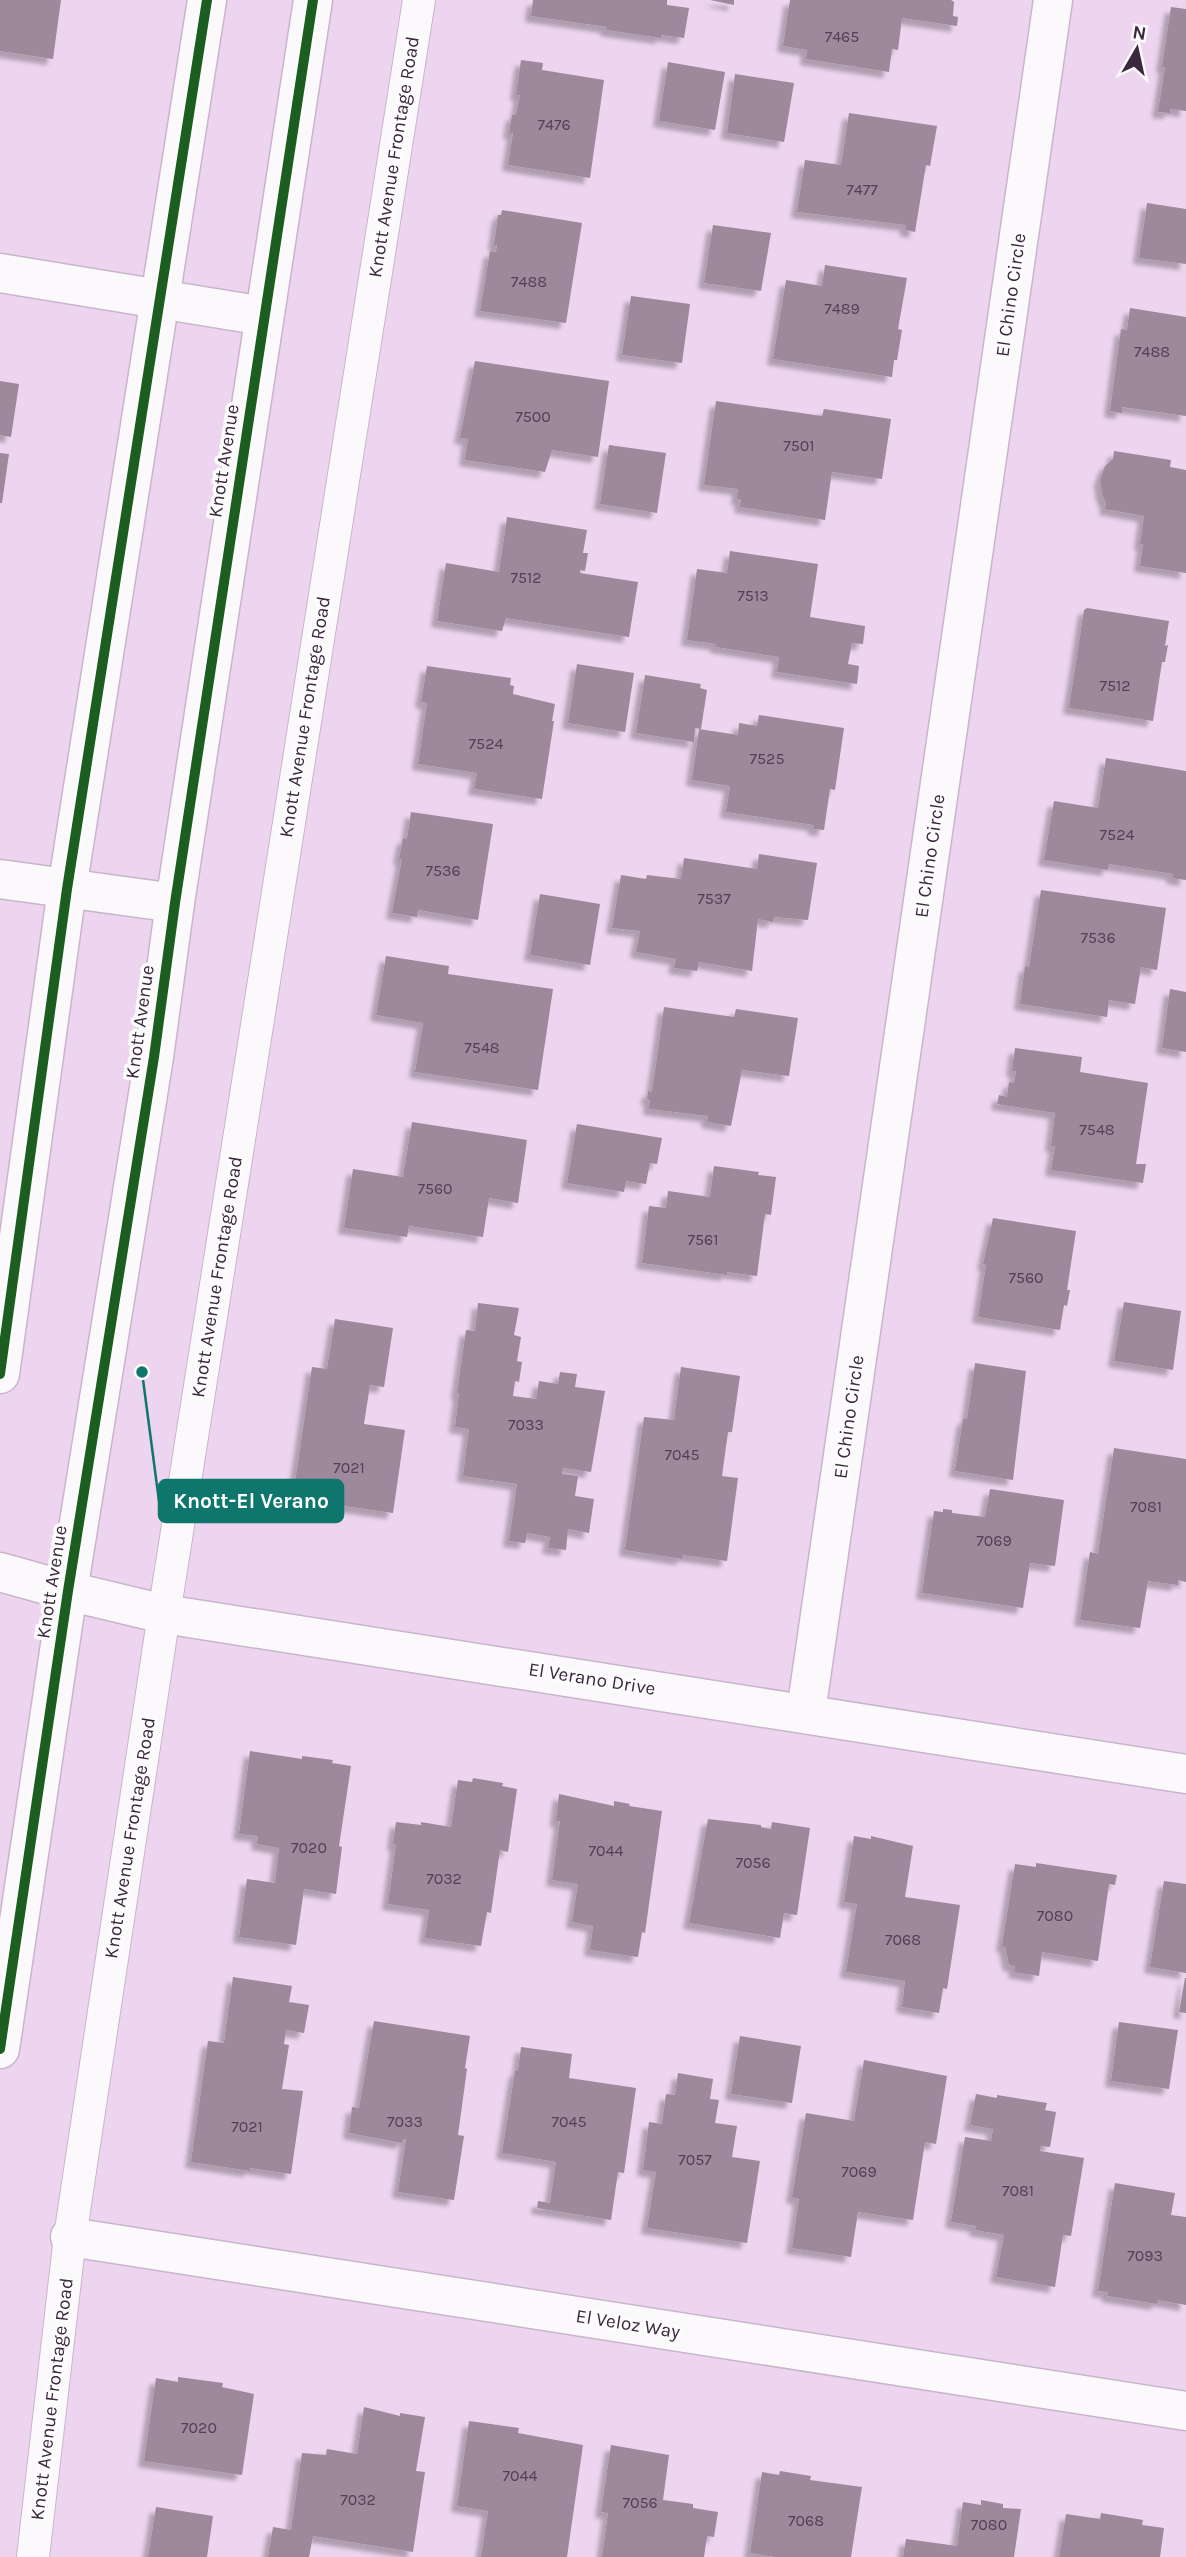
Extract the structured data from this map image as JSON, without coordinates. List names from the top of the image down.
{
  "streets": {
    "street": [
      "El Chino Circle",
      "Knott Avenue",
      "El Verano Drive",
      "El Veloz Way"
    ],
    "lane": ["Knott Avenue Frontage Road"]
  },
  "crossings": [
    ["Knott Avenue Frontage Road", "El Verano Drive"],
    ["Knott Avenue Frontage Road", "El Veloz Way"],
    ["El Chino Circle", "El Verano Drive"],
    ["Knott Avenue", "El Verano Drive"]
  ],
  "places": ["Knott-El Verano"],
  "house_numbers": [
    "7465",
    "7476",
    "7477",
    "7488",
    "7489",
    "7488",
    "7500",
    "7501",
    "7512",
    "7513",
    "7512",
    "7524",
    "7525",
    "7524",
    "7536",
    "7537",
    "7536",
    "7548",
    "7548",
    "7560",
    "7561",
    "7560",
    "7033",
    "7045",
    "7021",
    "7081",
    "7069",
    "7020",
    "7044",
    "7056",
    "7032",
    "7080",
    "7068",
    "7033",
    "7045",
    "7021",
    "7057",
    "7069",
    "7081",
    "7093",
    "7020",
    "7044",
    "7032",
    "7056",
    "7068",
    "7080"
  ],
  "north": "top"
}
